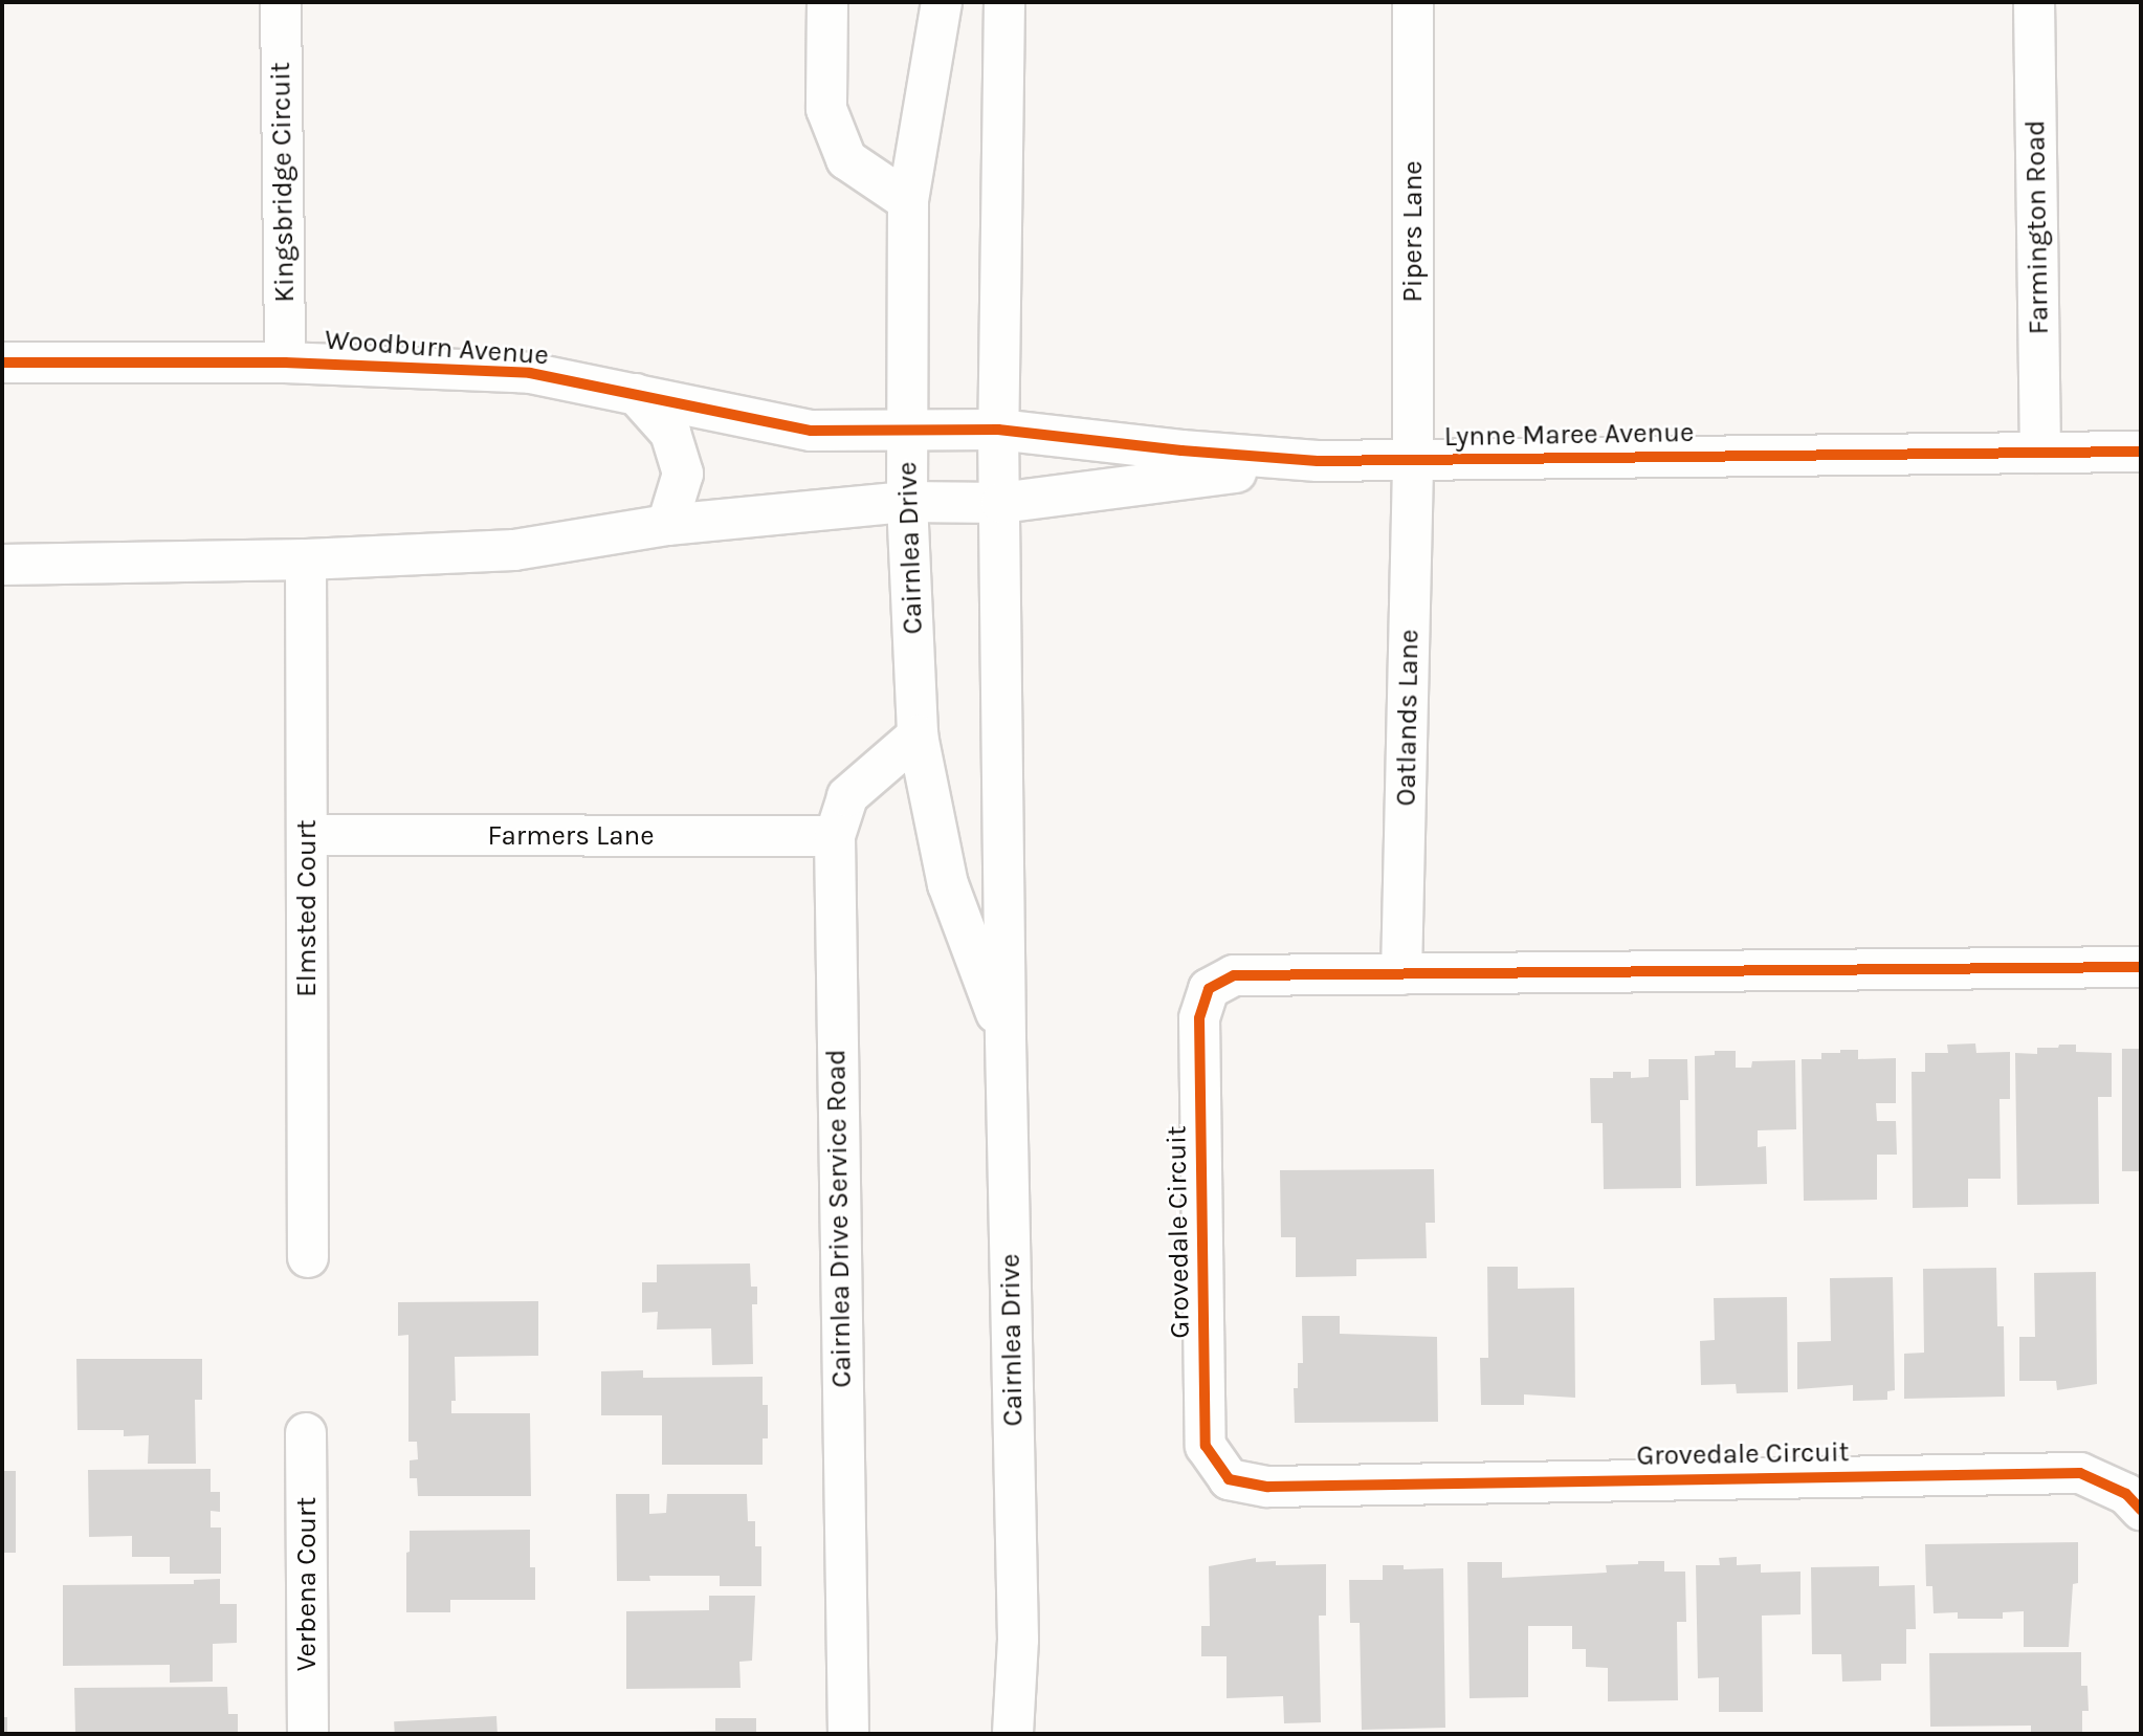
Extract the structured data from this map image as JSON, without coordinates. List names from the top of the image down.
{
  "streets": {
    "street": [
      "Kingsbridge Circuit",
      "Farmington Road",
      "Pipers Lane",
      "Woodburn Avenue",
      "Lynne Maree Avenue",
      "Cairnlea Drive",
      "Oatlands Lane",
      "Farmers Lane",
      "Elmsted Court",
      "Cairnlea Drive Service Road",
      "Grovedale Circuit",
      "Verbena Court"
    ]
  },
  "crossings": [
    ["Kingsbridge Circuit", "Woodburn Avenue"],
    ["Farmington Road", "Lynne Maree Avenue"],
    ["Pipers Lane", "Lynne Maree Avenue"],
    ["Pipers Lane", "Oatlands Lane"],
    ["Woodburn Avenue", "Lynne Maree Avenue"],
    ["Woodburn Avenue", "Cairnlea Drive"],
    ["Lynne Maree Avenue", "Cairnlea Drive"],
    ["Lynne Maree Avenue", "Oatlands Lane"],
    ["Cairnlea Drive", "Cairnlea Drive Service Road"],
    ["Oatlands Lane", "Grovedale Circuit"],
    ["Farmers Lane", "Elmsted Court"],
    ["Farmers Lane", "Cairnlea Drive Service Road"]
  ]
}
